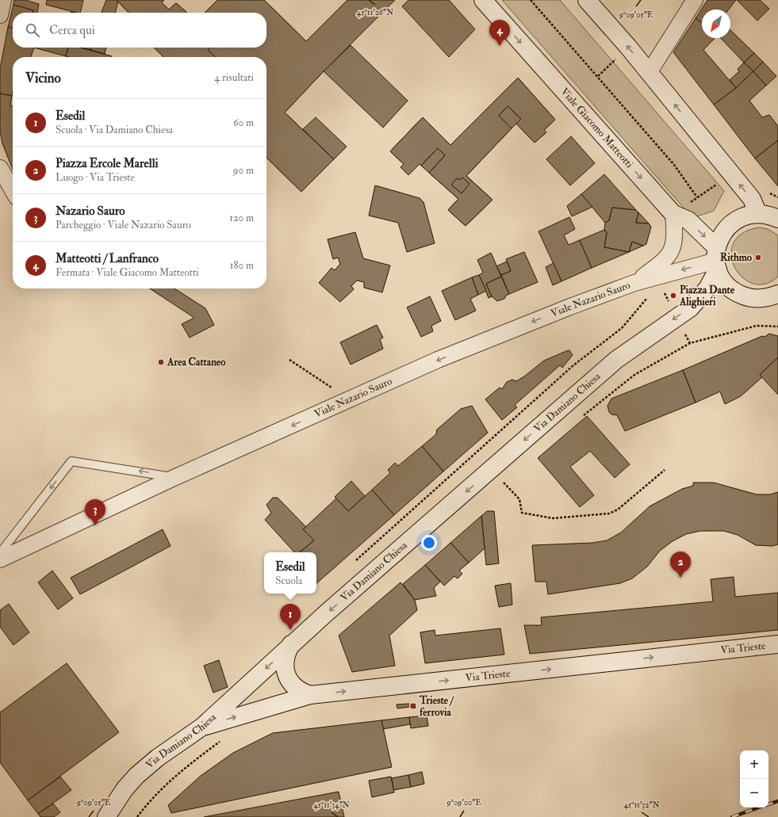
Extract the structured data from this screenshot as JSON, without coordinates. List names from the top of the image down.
{
  "streets": {
    "main road": ["Viale Giacomo Matteotti", "Via Damiano Chiesa", "Via Trieste"],
    "street": ["Viale Nazario Sauro"]
  },
  "crossings": [
    ["Viale Giacomo Matteotti", "Viale Nazario Sauro"],
    ["Viale Giacomo Matteotti", "Via Damiano Chiesa"],
    ["Viale Nazario Sauro", "Via Damiano Chiesa"],
    ["Via Damiano Chiesa", "Via Trieste"]
  ],
  "one_way": ["Viale Nazario Sauro", "Via Damiano Chiesa", "Via Trieste"],
  "places": {
    "other": ["Rithmo", "Piazza Dante Alighieri", "Area Cattaneo"],
    "transit": ["Trieste / ferrovia"]
  },
  "north": "bottom left",
  "page": {
    "search": "Cerca qui",
    "pins": [
      "4",
      "3",
      "2",
      "1"
    ],
    "heading": ["Vicino", "4 risultati"],
    "list": [
      {
        "mark": "1",
        "name": "Esedil",
        "note": "Scuola · Via Damiano Chiesa",
        "value": "60 m"
      },
      {
        "mark": "2",
        "name": "Piazza Ercole Marelli",
        "note": "Luogo · Via Trieste",
        "value": "90 m"
      },
      {
        "mark": "3",
        "name": "Nazario Sauro",
        "note": "Parcheggio · Viale Nazario Sauro",
        "value": "120 m"
      },
      {
        "mark": "4",
        "name": "Matteotti / Lanfranco",
        "note": "Fermata · Viale Giacomo Matteotti",
        "value": "180 m"
      }
    ],
    "popup": ["Esedil", "Scuola"],
    "map_buttons": ["+", "−"]
  },
  "coordinates": [
    "45°11'26\"N",
    "9°09'05\"E",
    "9°09'00\"E",
    "45°11'34\"N",
    "45°11'32\"N"
  ]
}
